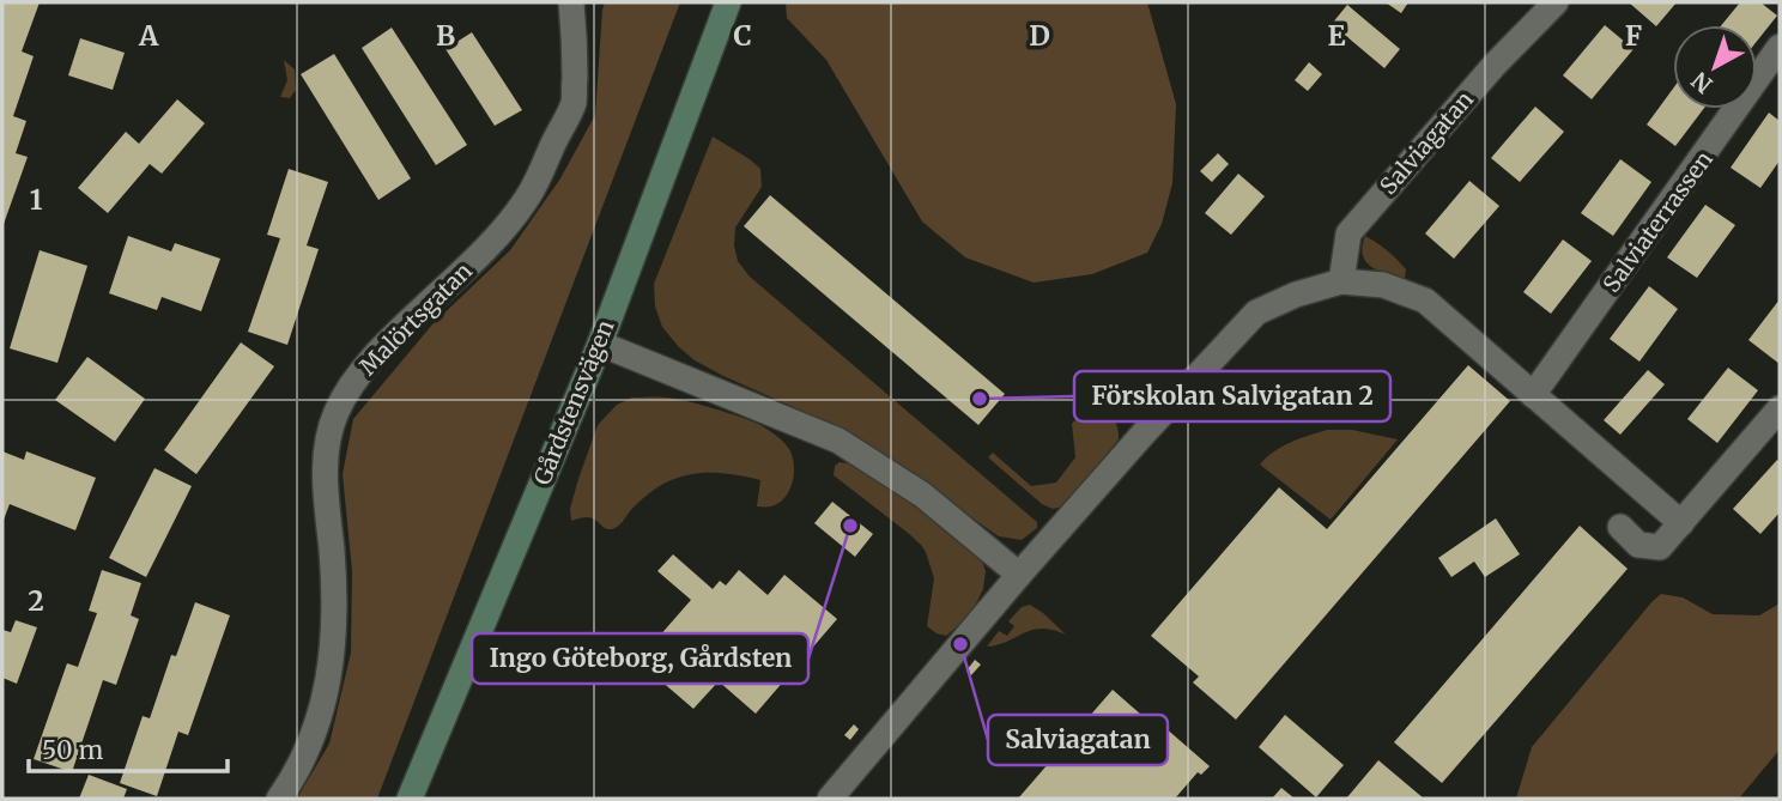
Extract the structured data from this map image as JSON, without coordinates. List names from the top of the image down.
{
  "streets": {
    "street": [
      "Salviagatan",
      "Salviaterrassen",
      "Malörtsgatan",
      "Gårdstensvägen"
    ]
  },
  "places": ["Förskolan Salvigatan 2", "Ingo Göteborg, Gårdsten", "Salviagatan"],
  "scale_bar": "50 m",
  "north": "bottom left",
  "grid": {
    "columns": [
      "A",
      "B",
      "C",
      "D",
      "E",
      "F"
    ],
    "rows": ["1", "2"]
  }
}
